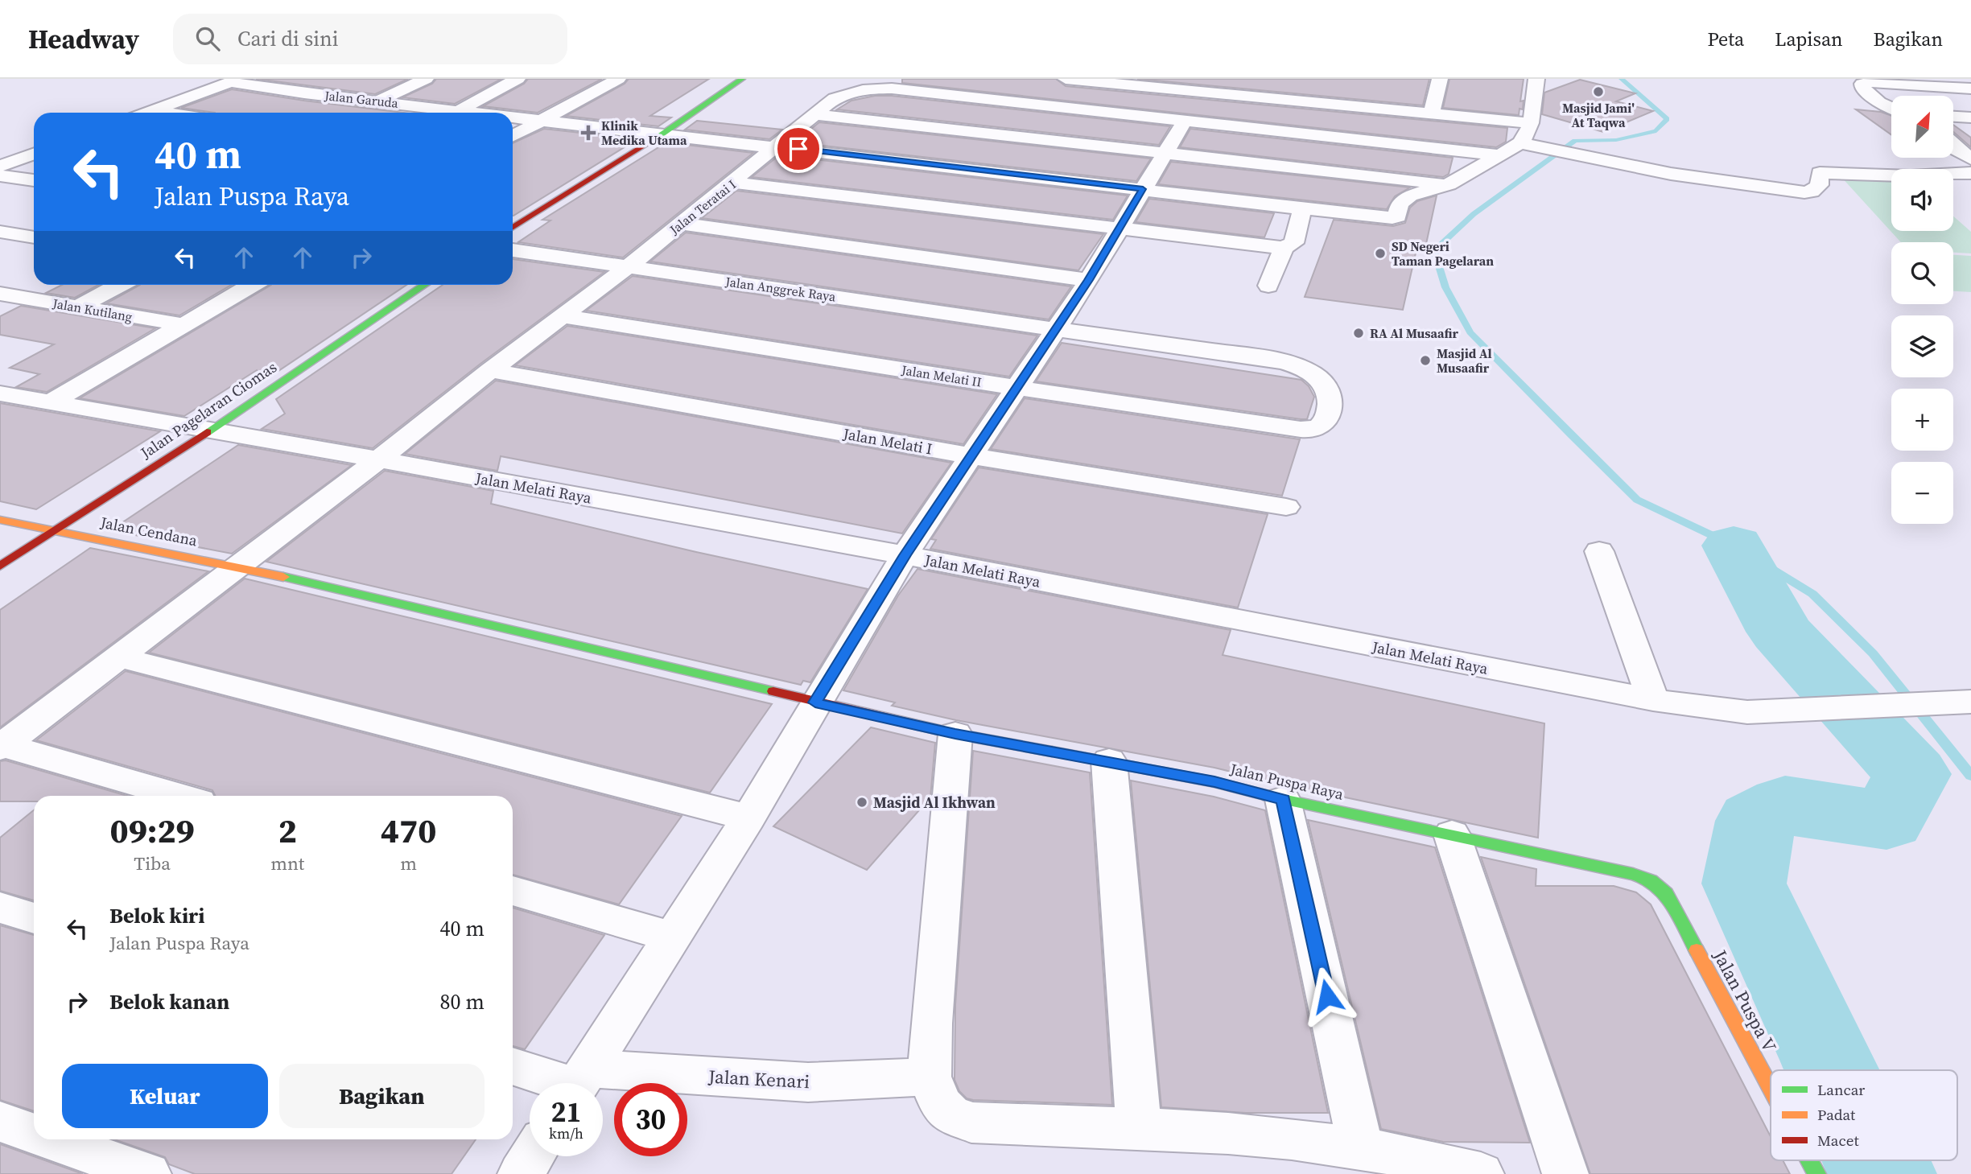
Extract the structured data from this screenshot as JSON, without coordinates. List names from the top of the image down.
{
  "streets": {
    "street": [
      "Jalan Garuda",
      "Jalan Teratai I",
      "Jalan Anggrek Raya",
      "Jalan Kutilang",
      "Jalan Melati II",
      "Jalan Pagelaran Ciomas",
      "Jalan Melati I",
      "Jalan Melati Raya",
      "Jalan Cendana",
      "Jalan Puspa Raya",
      "Jalan Puspa V",
      "Jalan Kenari"
    ]
  },
  "crossings": [
    ["Jalan Garuda", "Jalan Teratai I"],
    ["Jalan Teratai I", "Jalan Anggrek Raya"],
    ["Jalan Teratai I", "Jalan Melati II"],
    ["Jalan Teratai I", "Jalan Melati I"],
    ["Jalan Teratai I", "Jalan Melati Raya"],
    ["Jalan Teratai I", "Jalan Cendana"],
    ["Jalan Anggrek Raya", "Jalan Melati II"],
    ["Jalan Pagelaran Ciomas", "Jalan Melati Raya"],
    ["Jalan Pagelaran Ciomas", "Jalan Cendana"],
    ["Jalan Cendana", "Jalan Puspa Raya"],
    ["Jalan Puspa Raya", "Jalan Puspa V"]
  ],
  "places": {
    "other": [
      "Masjid Jami' At Taqwa",
      "SD Negeri Taman Pagelaran",
      "RA Al Musaafir",
      "Masjid Al Musaafir",
      "Masjid Al Ikhwan"
    ],
    "health": ["Klinik Medika Utama"]
  },
  "legend": ["Lancar", "Padat", "Macet"],
  "north": "top right",
  "page": {
    "header": "Headway",
    "search": "Cari di sini",
    "nav": ["Peta", "Lapisan", "Bagikan"],
    "map_buttons": ["+", "−"],
    "turn": ["40 m", "Jalan Puspa Raya"],
    "eta": [
      "09:29",
      "Tiba",
      "2",
      "mnt",
      "470",
      "m"
    ],
    "list": [
      {
        "name": "Belok kiri",
        "note": "Jalan Puspa Raya",
        "value": "40 m"
      },
      {
        "name": "Belok kanan",
        "value": "80 m"
      }
    ],
    "buttons": ["Keluar", "Bagikan"],
    "speed": "21 km/h",
    "limit": "30"
  }
}
